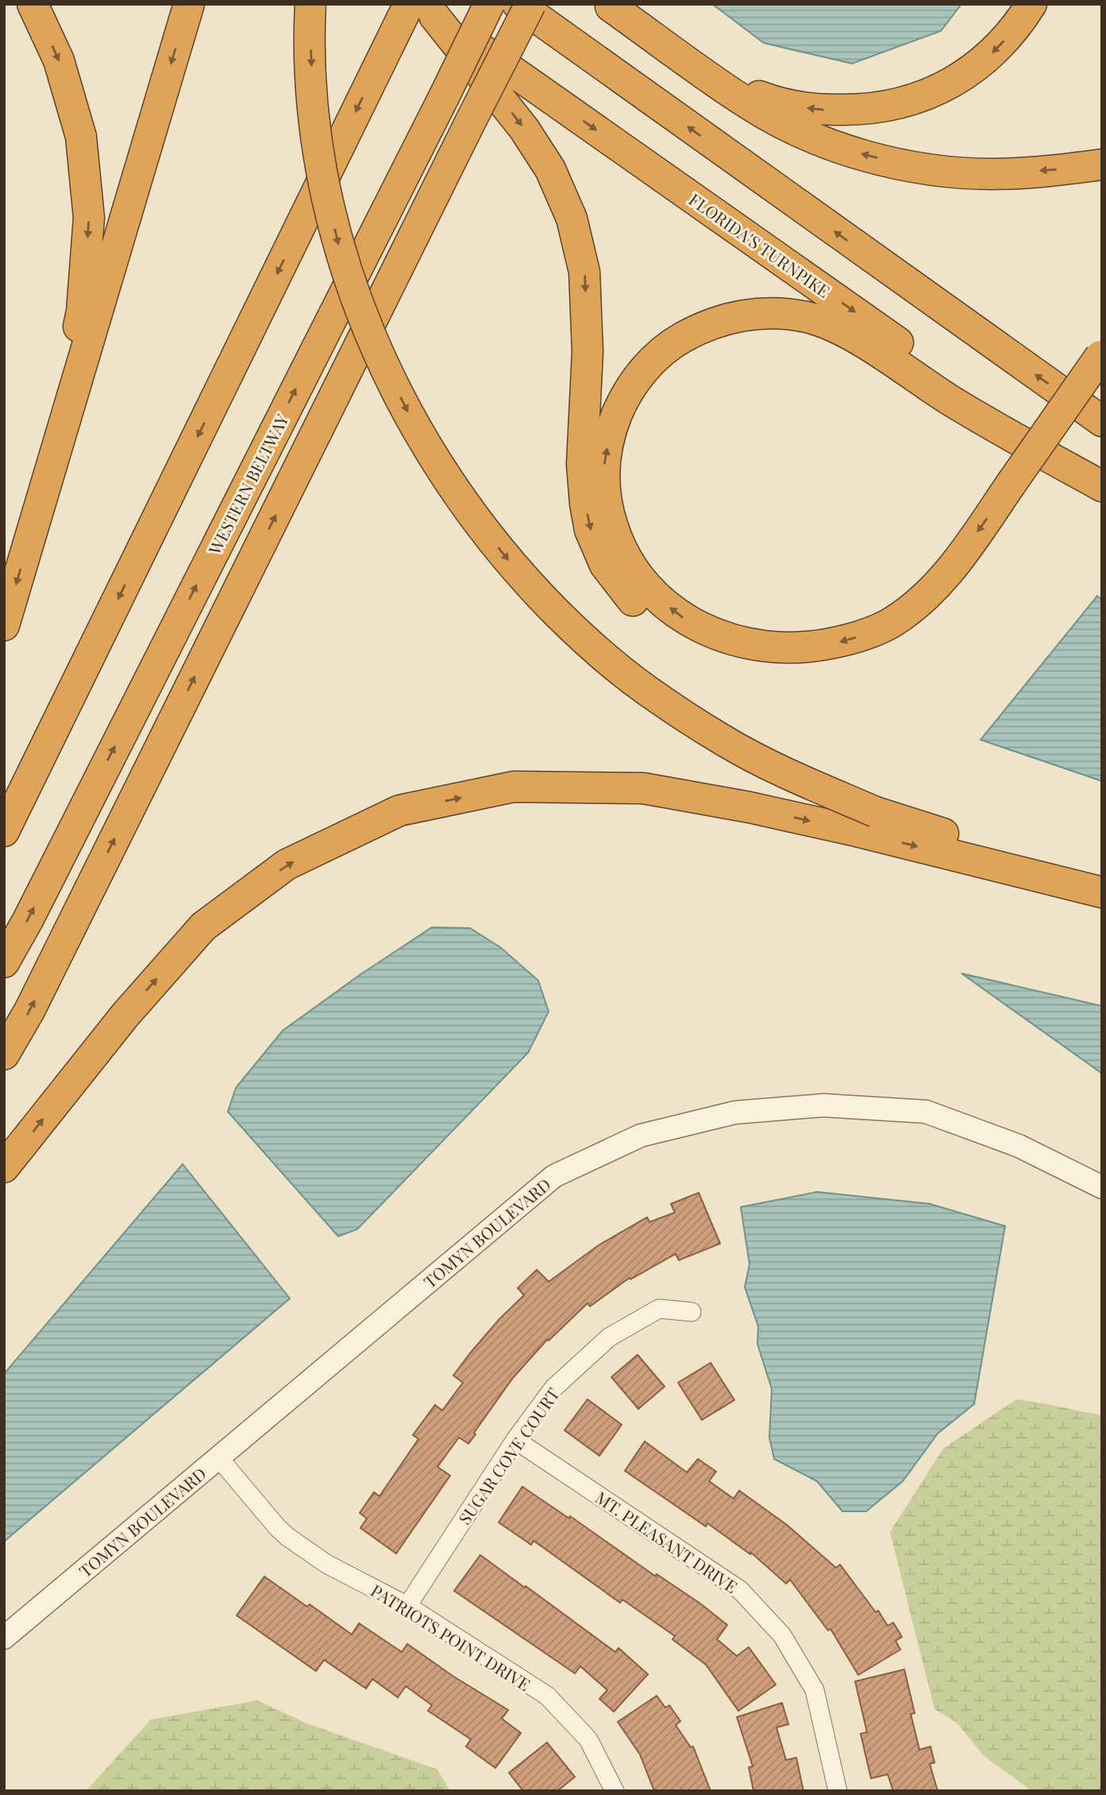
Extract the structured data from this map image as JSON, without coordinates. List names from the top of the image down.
{
  "streets": {
    "highway": ["FLORIDA'S TURNPIKE", "WESTERN BELTWAY"],
    "street": [
      "TOMYN BOULEVARD",
      "SUGAR COVE COURT",
      "MT. PLEASANT DRIVE",
      "PATRIOTS POINT DRIVE"
    ]
  },
  "crossings": [
    ["TOMYN BOULEVARD", "PATRIOTS POINT DRIVE"],
    ["SUGAR COVE COURT", "MT. PLEASANT DRIVE"],
    ["SUGAR COVE COURT", "PATRIOTS POINT DRIVE"]
  ]
}
